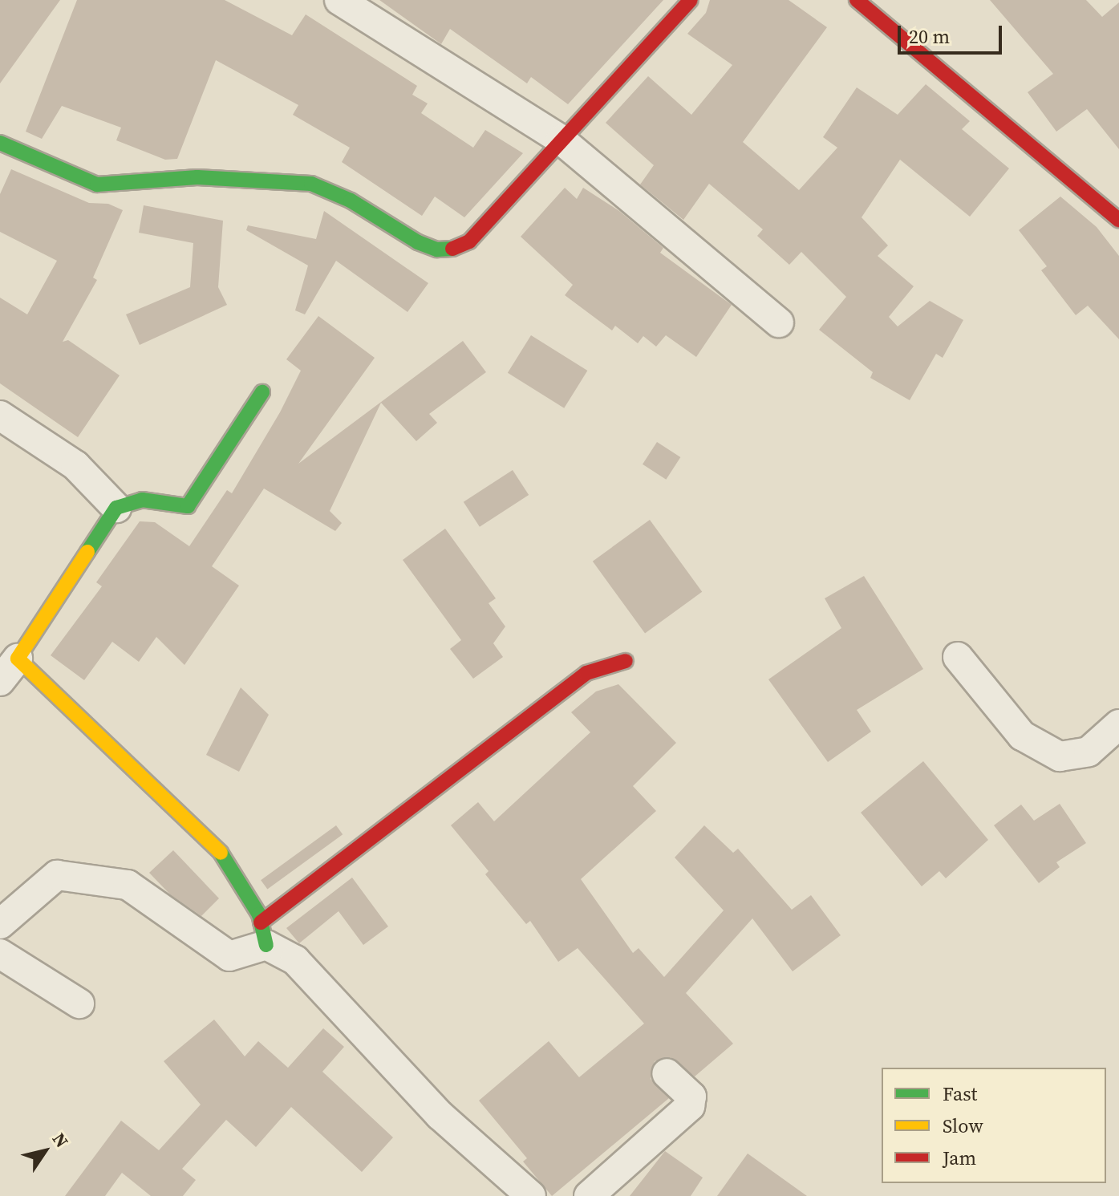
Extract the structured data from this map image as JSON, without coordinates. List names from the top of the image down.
{
  "legend": ["Fast", "Slow", "Jam"],
  "scale_bar": "20 m",
  "north": "top right"
}
